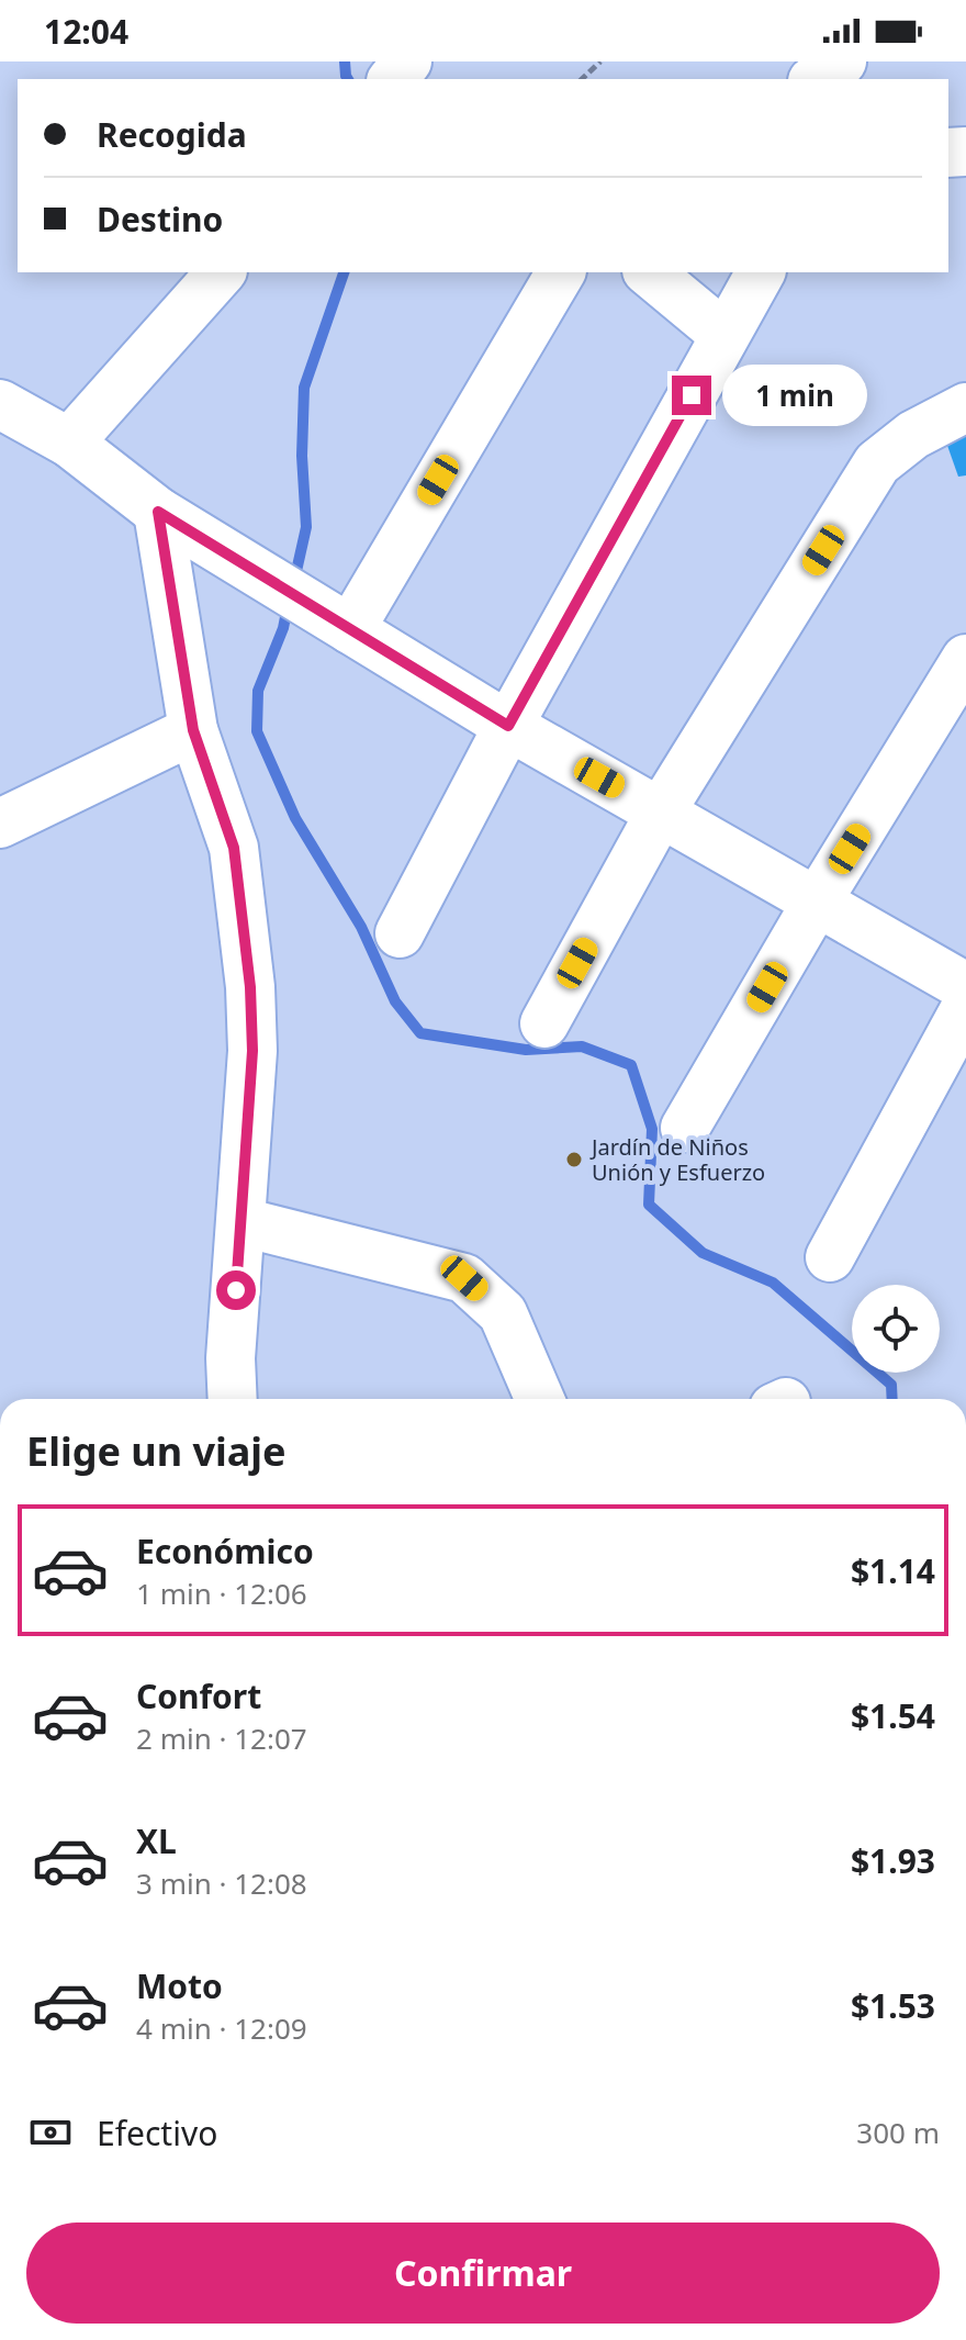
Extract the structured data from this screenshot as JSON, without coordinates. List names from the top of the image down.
{
  "places": ["Jardín de Niños Unión y Esfuerzo"],
  "page": {
    "status": "12:04",
    "banner": ["Recogida", "Destino"],
    "bubble": "1 min",
    "heading": "Elige un viaje",
    "list": [
      {
        "name": "Económico",
        "note": "1 min · 12:06",
        "value": "$1.14"
      },
      {
        "name": "Confort",
        "note": "2 min · 12:07",
        "value": "$1.54"
      },
      {
        "name": "XL",
        "note": "3 min · 12:08",
        "value": "$1.93"
      },
      {
        "name": "Moto",
        "note": "4 min · 12:09",
        "value": "$1.53"
      }
    ],
    "pay": ["Efectivo", "300 m"],
    "buttons": "Confirmar"
  }
}
